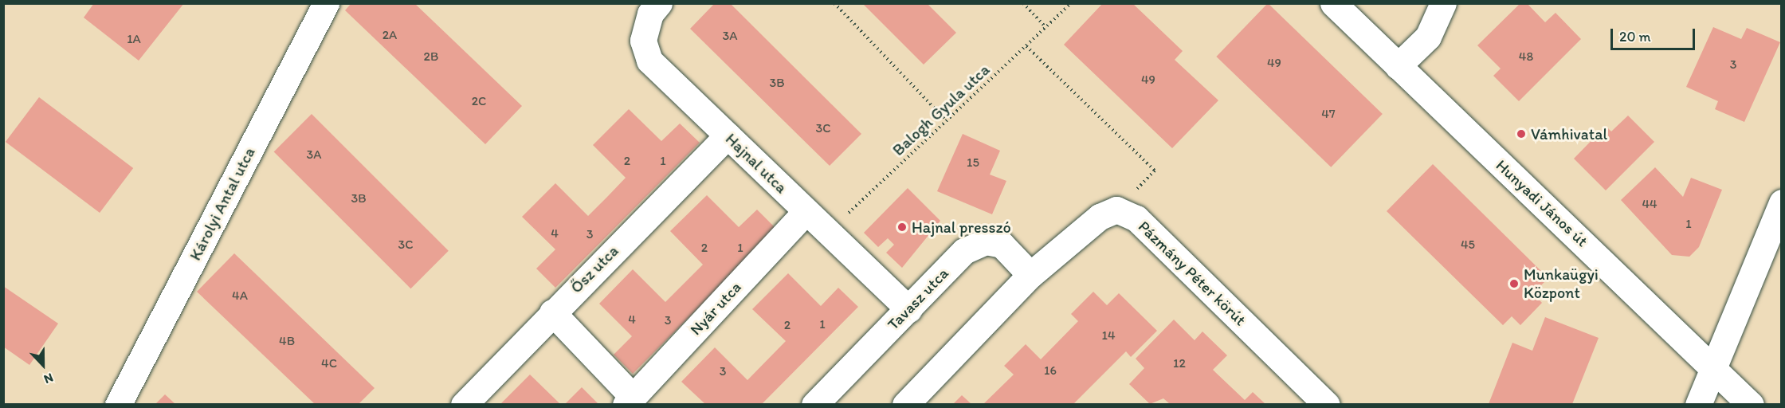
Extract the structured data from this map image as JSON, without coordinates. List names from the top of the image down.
{
  "streets": {
    "street": [
      "Hajnal utca",
      "Hunyadi János út",
      "Károlyi Antal utca",
      "Ősz utca",
      "Pázmány Péter körút",
      "Tavasz utca",
      "Nyár utca"
    ],
    "path": ["Balogh Gyula utca"]
  },
  "crossings": [
    ["Balogh Gyula utca", "Hajnal utca"],
    ["Hajnal utca", "Ősz utca"],
    ["Hajnal utca", "Tavasz utca"],
    ["Hajnal utca", "Nyár utca"]
  ],
  "places": ["Vámhivatal", "Hajnal presszó", "Munkaügyi Központ"],
  "house_numbers": [
    "2A",
    "3A",
    "1A",
    "2B",
    "48",
    "49",
    "3",
    "49",
    "3B",
    "2C",
    "47",
    "3C",
    "3A",
    "2",
    "1",
    "15",
    "3B",
    "44",
    "1",
    "4",
    "3",
    "3C",
    "45",
    "2",
    "1",
    "4A",
    "4",
    "3",
    "1",
    "2",
    "14",
    "4B",
    "4C",
    "12",
    "16",
    "3"
  ],
  "scale_bar": "20 m",
  "north": "bottom"
}
